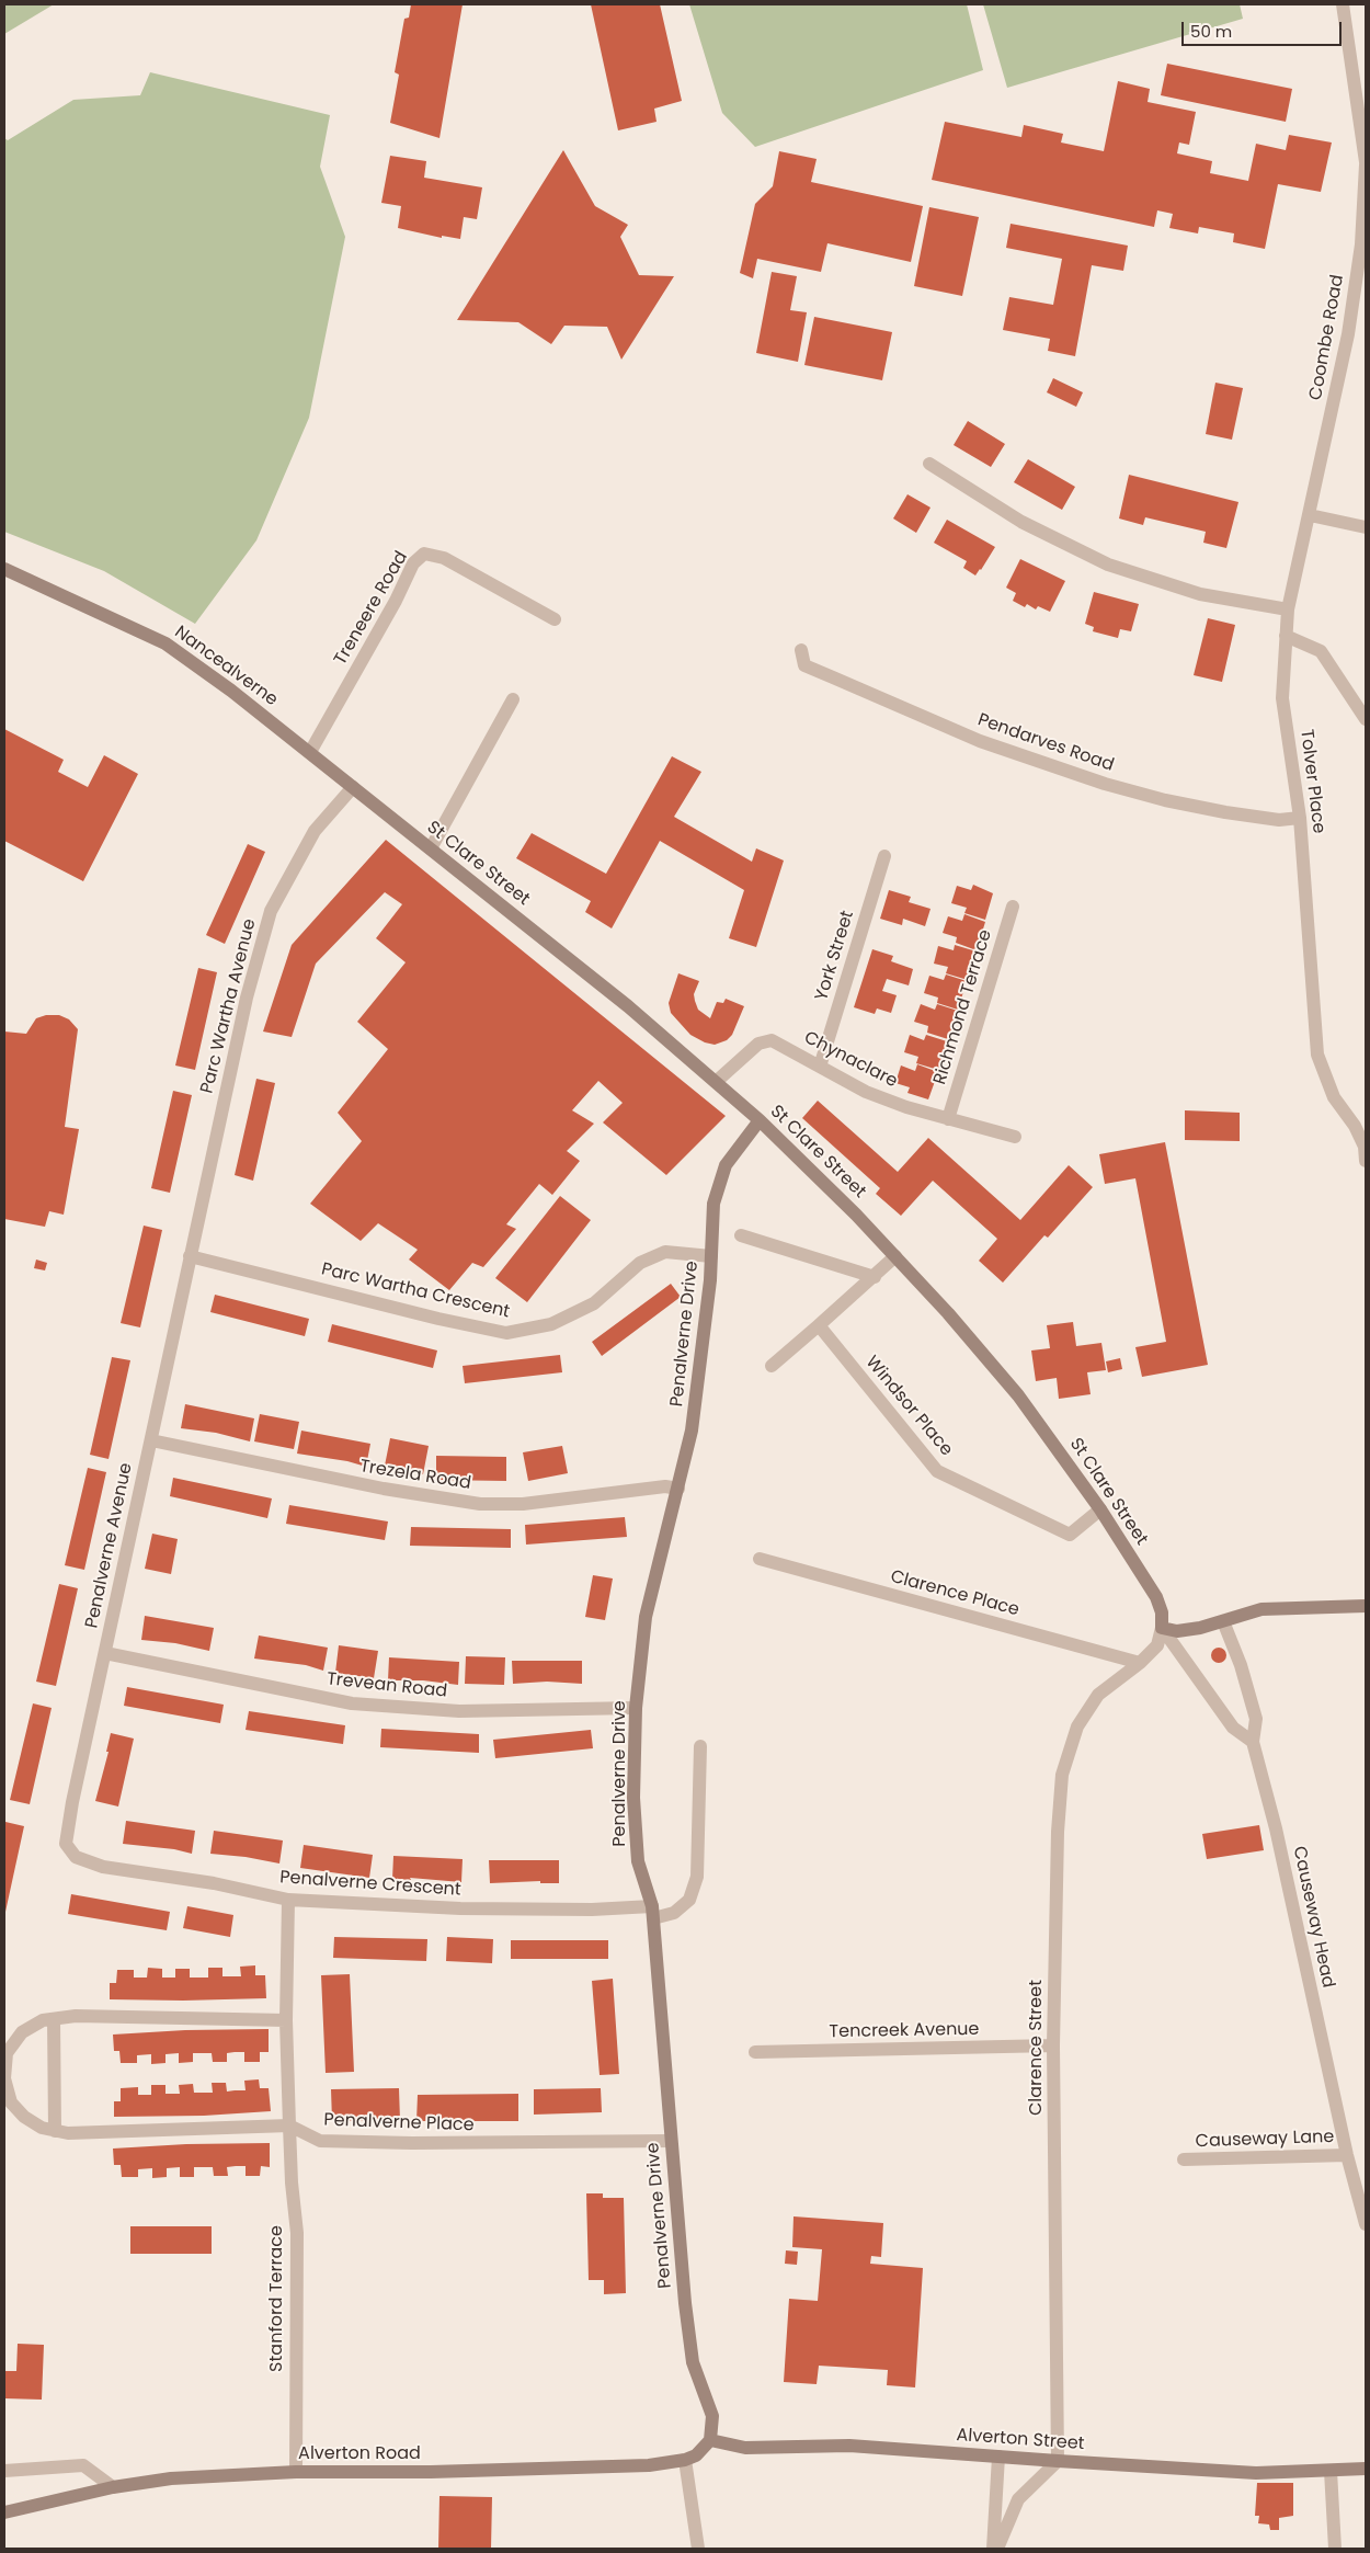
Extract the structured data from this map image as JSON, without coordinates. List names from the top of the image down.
{
  "streets": {
    "street": [
      "Coombe Road",
      "Treneere Road",
      "Nancealverne",
      "Pendarves Road",
      "Tolver Place",
      "St Clare Street",
      "York Street",
      "Parc Wartha Avenue",
      "Richmond Terrace",
      "Chynaclare",
      "Parc Wartha Crescent",
      "Penalverne Drive",
      "Windsor Place",
      "Trezela Road",
      "Penalverne Avenue",
      "Clarence Place",
      "Trevean Road",
      "Penalverne Crescent",
      "Causeway Head",
      "Tencreek Avenue",
      "Clarence Street",
      "Penalverne Place",
      "Causeway Lane",
      "Stanford Terrace",
      "Alverton Street",
      "Alverton Road"
    ]
  },
  "crossings": [
    ["Coombe Road", "Tolver Place"],
    ["Treneere Road", "Nancealverne"],
    ["Nancealverne", "St Clare Street"],
    ["Nancealverne", "Parc Wartha Avenue"],
    ["Pendarves Road", "Tolver Place"],
    ["St Clare Street", "Parc Wartha Avenue"],
    ["St Clare Street", "Chynaclare"],
    ["St Clare Street", "Penalverne Drive"],
    ["St Clare Street", "Windsor Place"],
    ["St Clare Street", "Clarence Street"],
    ["York Street", "Chynaclare"],
    ["Parc Wartha Avenue", "Parc Wartha Crescent"],
    ["Parc Wartha Avenue", "Penalverne Avenue"],
    ["Richmond Terrace", "Chynaclare"],
    ["Parc Wartha Crescent", "Penalverne Drive"],
    ["Parc Wartha Crescent", "Penalverne Avenue"],
    ["Penalverne Drive", "Trezela Road"],
    ["Penalverne Drive", "Trevean Road"],
    ["Penalverne Drive", "Penalverne Crescent"],
    ["Penalverne Drive", "Penalverne Place"],
    ["Penalverne Drive", "Alverton Street"],
    ["Trezela Road", "Penalverne Avenue"],
    ["Penalverne Avenue", "Trevean Road"],
    ["Penalverne Avenue", "Penalverne Crescent"],
    ["Clarence Place", "Clarence Street"],
    ["Causeway Head", "Causeway Lane"],
    ["Tencreek Avenue", "Clarence Street"],
    ["Clarence Street", "Alverton Street"],
    ["Penalverne Place", "Stanford Terrace"],
    ["Stanford Terrace", "Alverton Road"]
  ],
  "scale_bar": "50 m"
}
